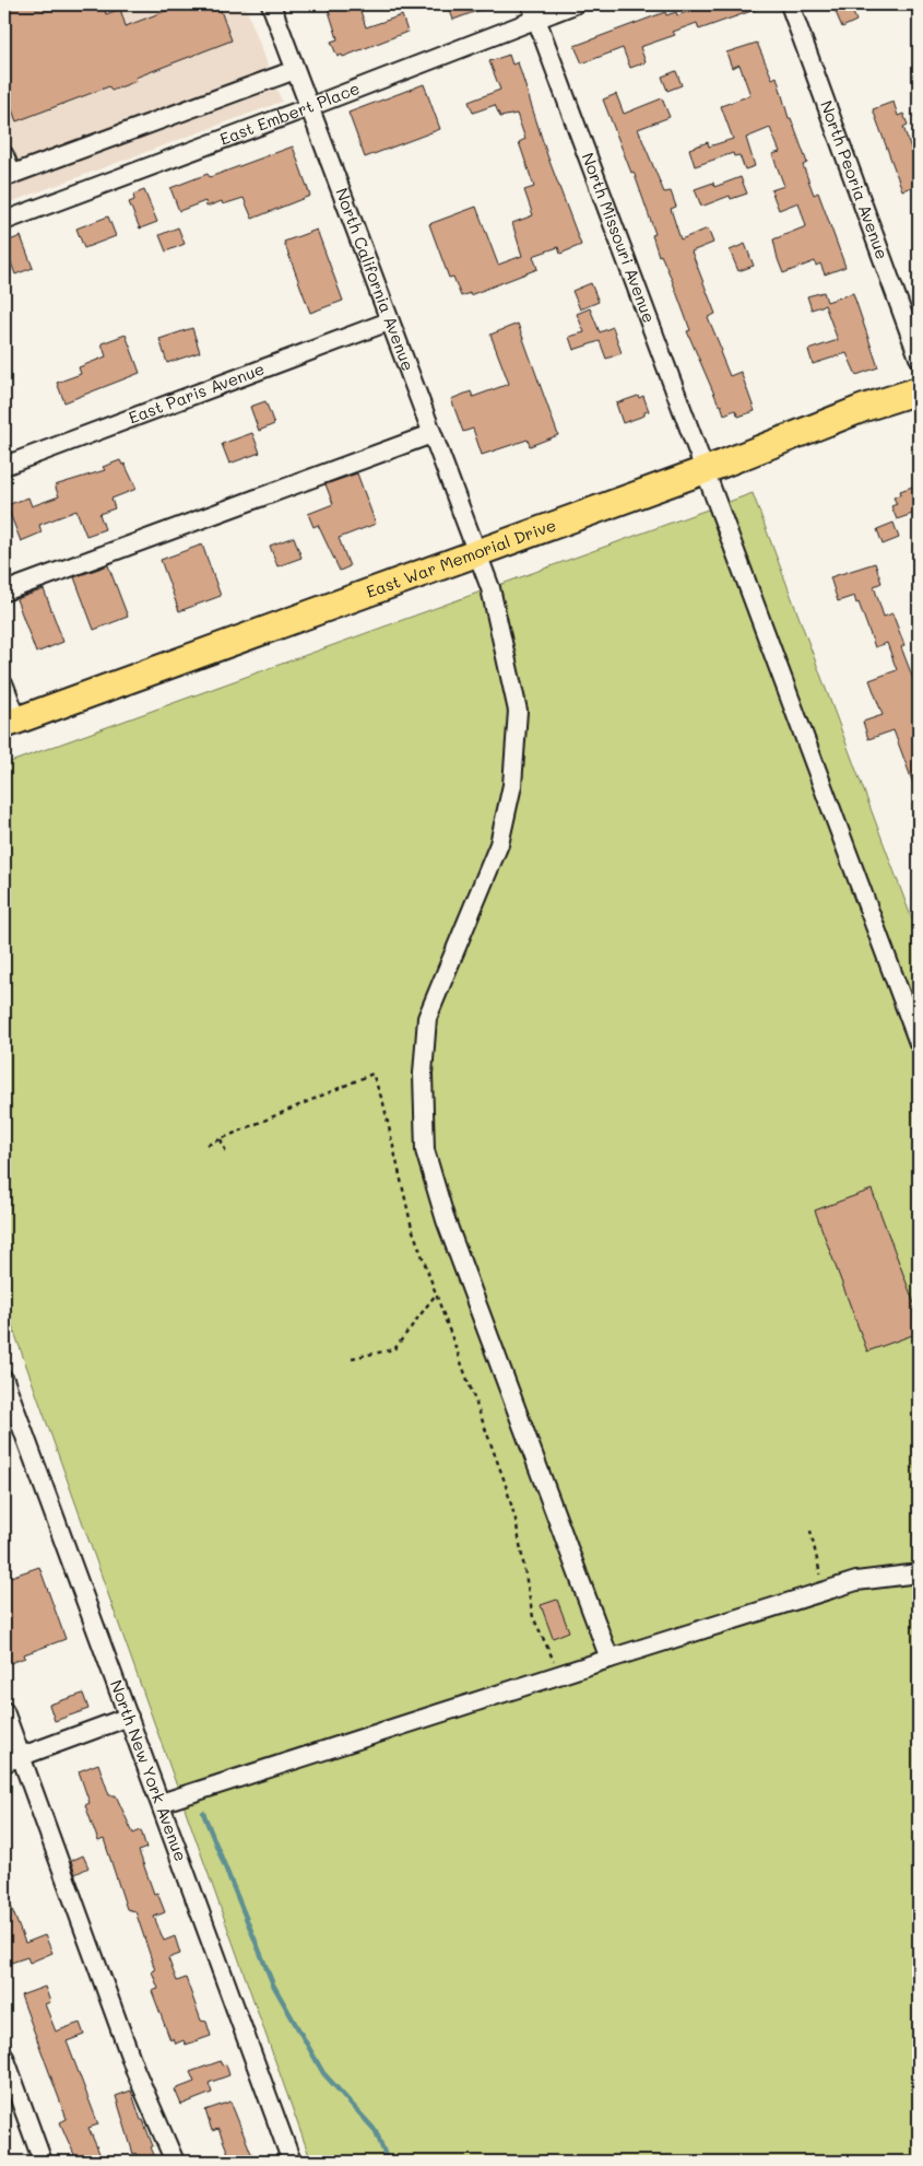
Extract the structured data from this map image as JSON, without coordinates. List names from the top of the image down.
{
  "streets": {
    "highway": ["East War Memorial Drive"],
    "street": [
      "East Embert Place",
      "North Peoria Avenue",
      "North Missouri Avenue",
      "North California Avenue",
      "East Paris Avenue",
      "North New York Avenue"
    ]
  },
  "crossings": [
    ["East Embert Place", "North Missouri Avenue"],
    ["East Embert Place", "North California Avenue"],
    ["North Missouri Avenue", "East War Memorial Drive"],
    ["North California Avenue", "East Paris Avenue"],
    ["North California Avenue", "East War Memorial Drive"]
  ]
}
